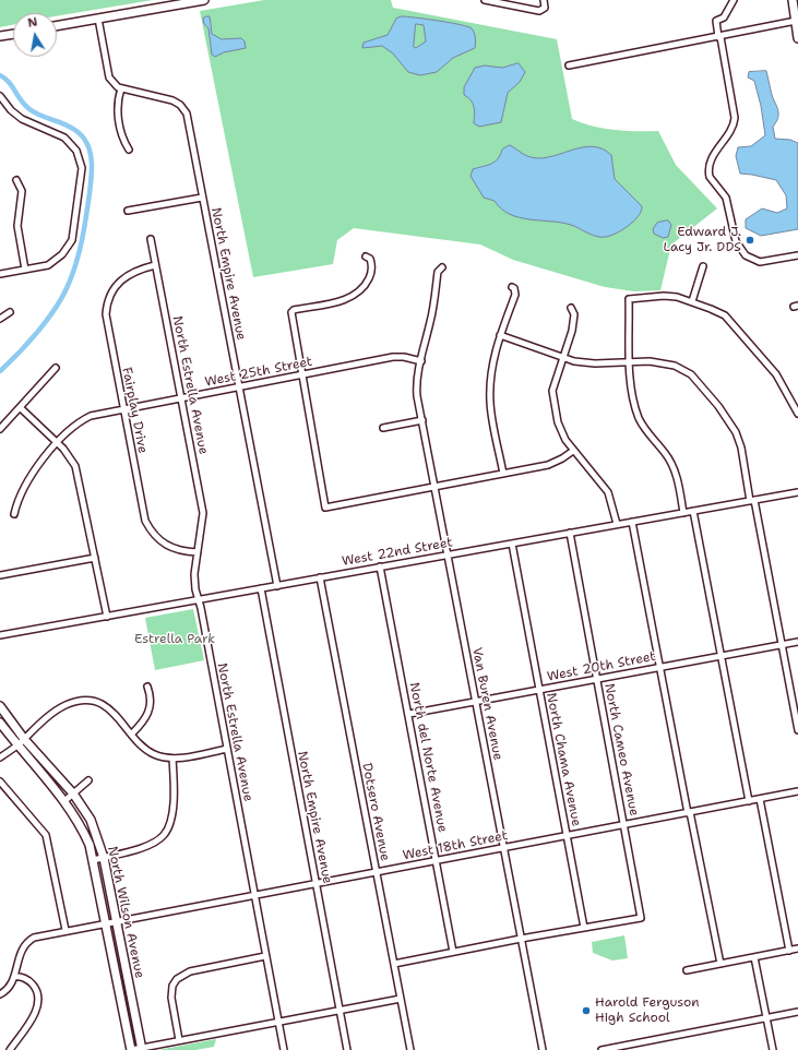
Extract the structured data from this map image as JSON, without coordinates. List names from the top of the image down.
{
  "streets": {
    "main road": ["North Wilson Avenue"],
    "street": [
      "North Empire Avenue",
      "West 25th Street",
      "North Estrella Avenue",
      "Fairplay Drive",
      "West 22nd Street",
      "West 20th Street",
      "Van Buren Avenue",
      "North Cameo Avenue",
      "North del Norte Avenue",
      "North Chama Avenue",
      "Dotsero Avenue",
      "West 18th Street"
    ]
  },
  "crossings": [
    ["North Empire Avenue", "West 25th Street"],
    ["North Empire Avenue", "West 22nd Street"],
    ["North Empire Avenue", "West 18th Street"],
    ["West 25th Street", "North Estrella Avenue"],
    ["West 25th Street", "Fairplay Drive"],
    ["West 25th Street", "Van Buren Avenue"],
    ["North Estrella Avenue", "Fairplay Drive"],
    ["North Estrella Avenue", "West 22nd Street"],
    ["North Estrella Avenue", "West 18th Street"],
    ["West 22nd Street", "Van Buren Avenue"],
    ["West 22nd Street", "North Cameo Avenue"],
    ["West 22nd Street", "North del Norte Avenue"],
    ["West 22nd Street", "North Chama Avenue"],
    ["West 22nd Street", "Dotsero Avenue"],
    ["West 20th Street", "Van Buren Avenue"],
    ["West 20th Street", "North Cameo Avenue"],
    ["West 20th Street", "North del Norte Avenue"],
    ["West 20th Street", "North Chama Avenue"],
    ["Van Buren Avenue", "West 18th Street"],
    ["North Cameo Avenue", "North Chama Avenue"],
    ["North Cameo Avenue", "West 18th Street"],
    ["North del Norte Avenue", "West 18th Street"],
    ["North Chama Avenue", "West 18th Street"],
    ["Dotsero Avenue", "West 18th Street"],
    ["West 18th Street", "North Wilson Avenue"]
  ],
  "parks": ["Estrella Park"],
  "places": ["Edward J. Lacy Jr. DDS", "Harold Ferguson High School"],
  "north": "top"
}
